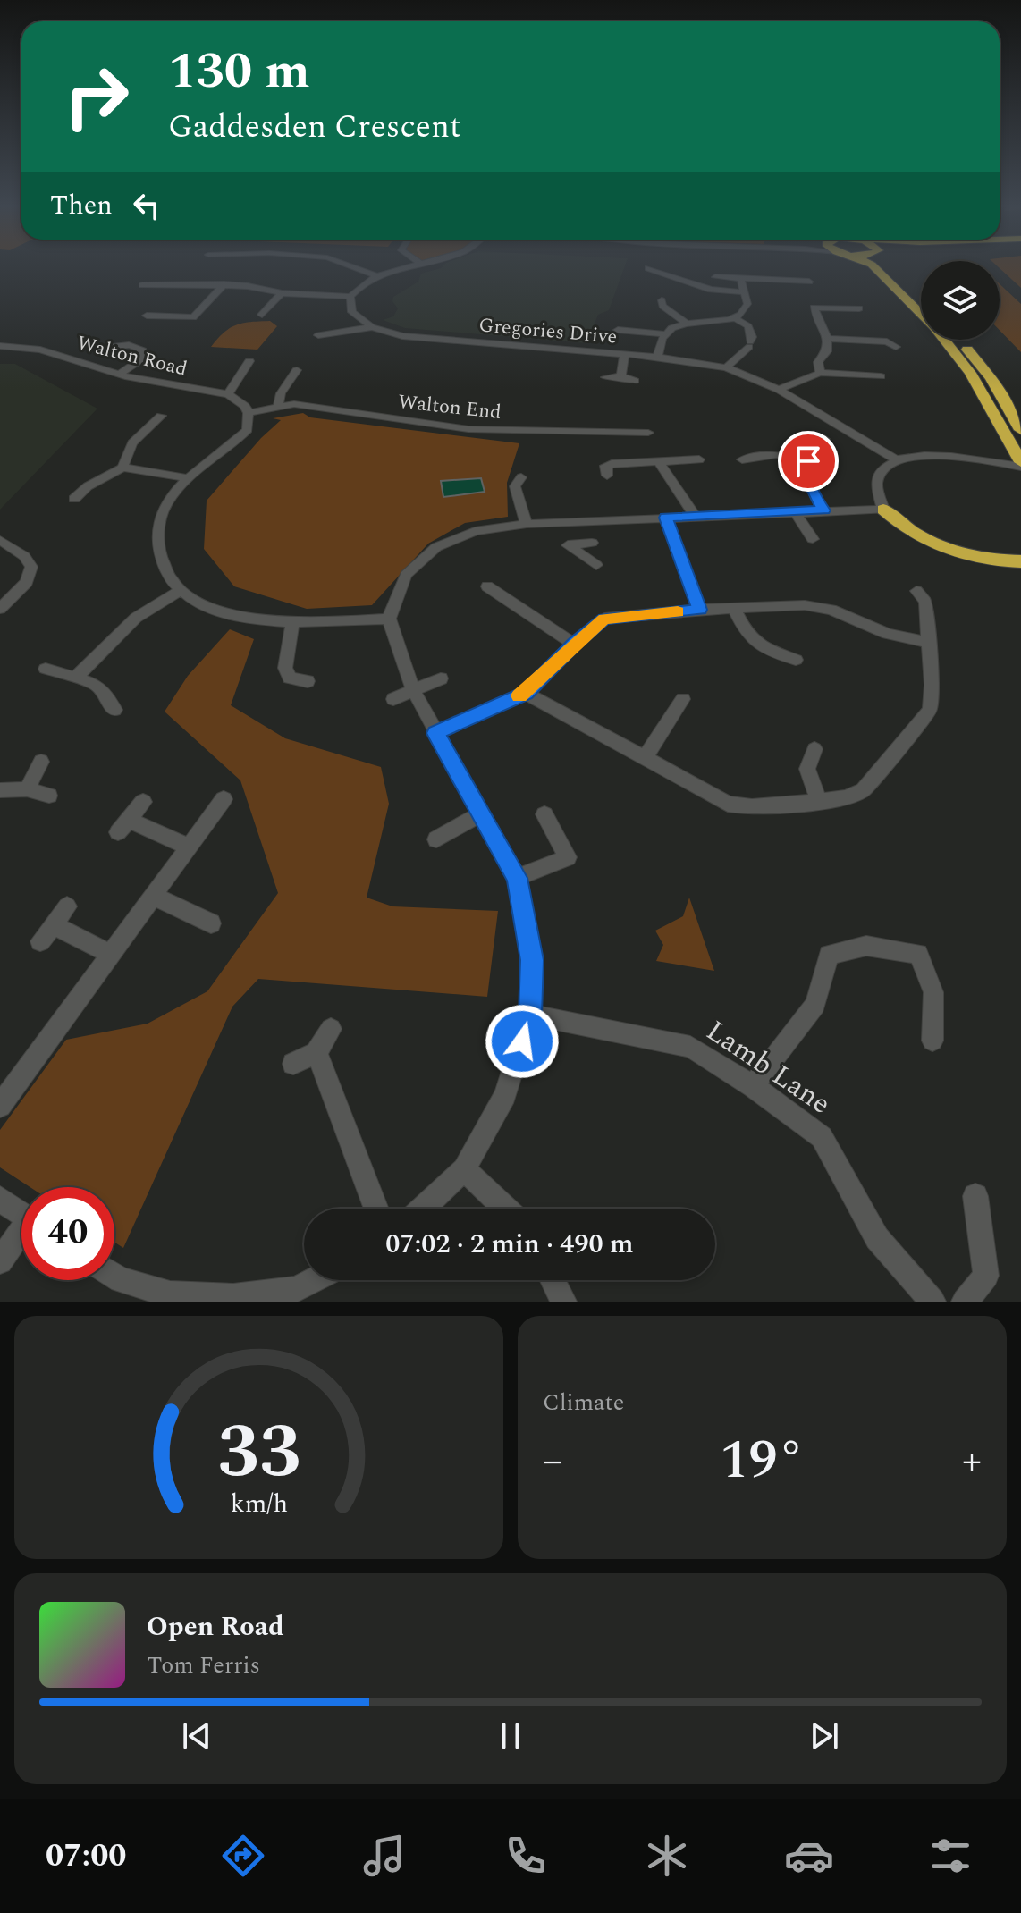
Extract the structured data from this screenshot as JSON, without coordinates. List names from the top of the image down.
{
  "streets": {
    "street": [
      "Gregories Drive",
      "Walton Road",
      "Walton End",
      "Lamb Lane"
    ]
  },
  "page": {
    "turn": ["130 m", "Gaddesden Crescent"],
    "then": "Then",
    "limit": "40",
    "trip": "07:02 · 2 min · 490 m",
    "tile": "Climate",
    "heat": ["−", "19°", "+"],
    "song": ["Open Road", "Tom Ferris"],
    "tabs": "07:00",
    "gauge": ["33", "km/h"]
  }
}
